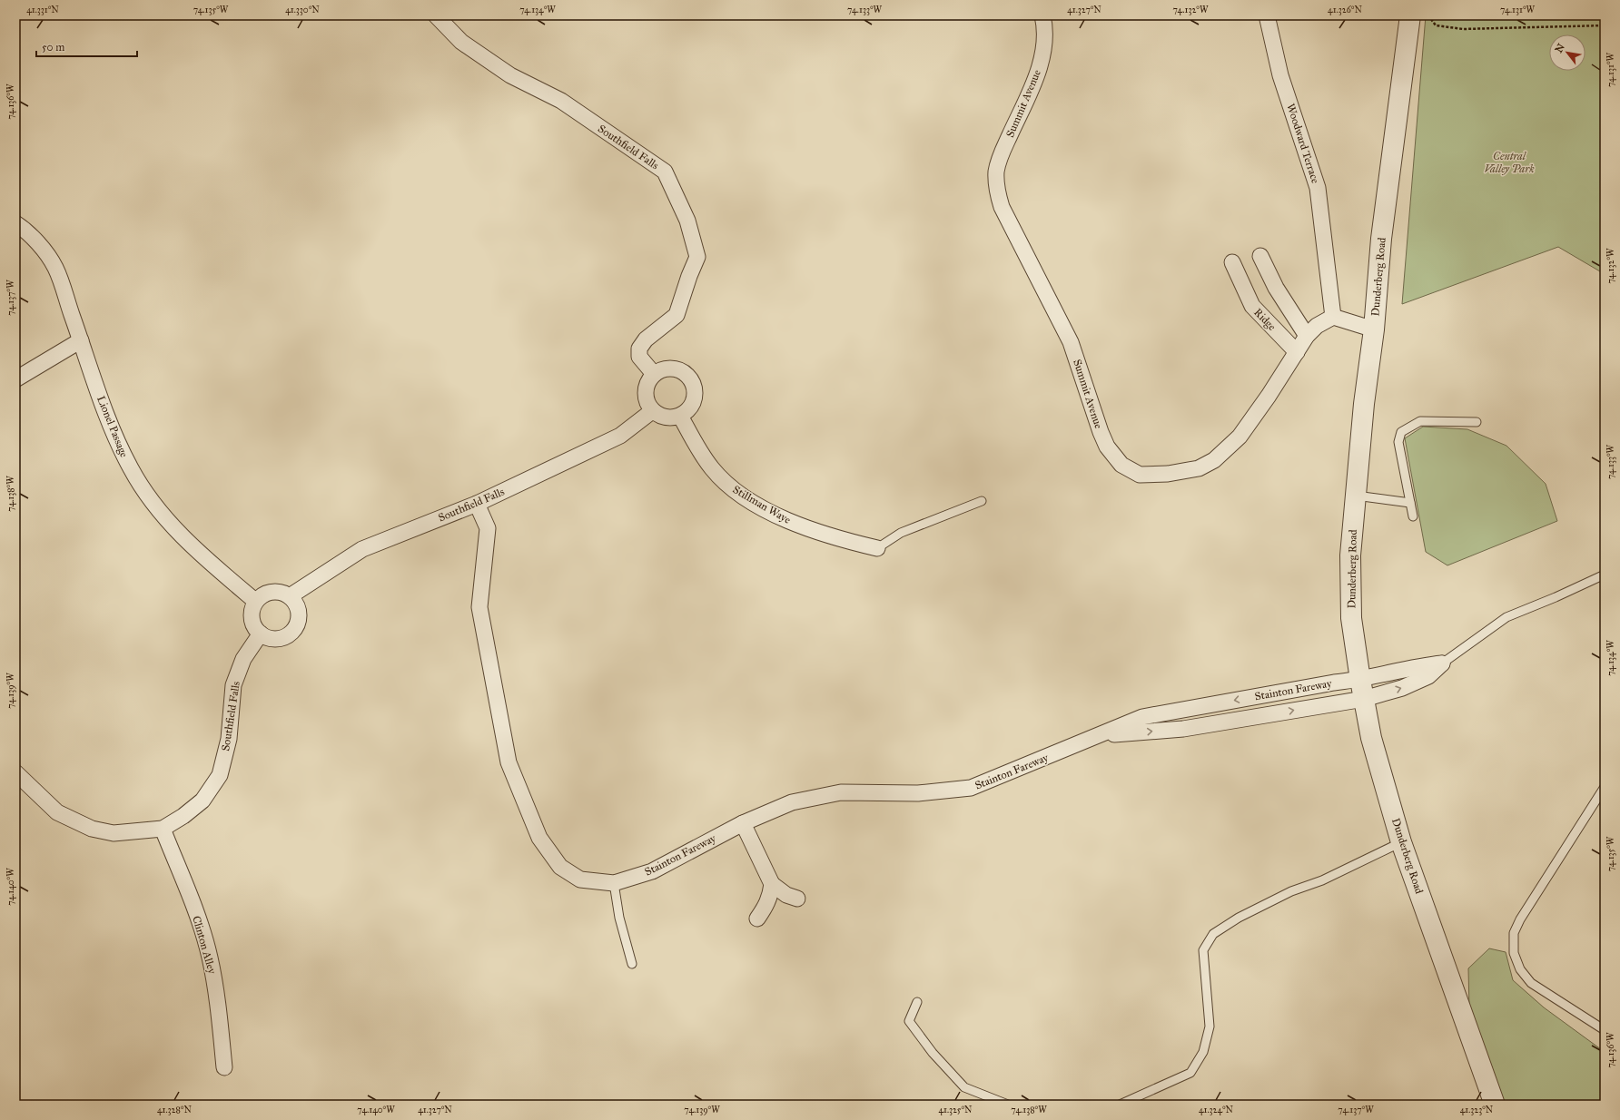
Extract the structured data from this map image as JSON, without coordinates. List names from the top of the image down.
{
  "streets": {
    "street": [
      "Summit Avenue",
      "Woodward Terrace",
      "Southfield Falls",
      "Dunderberg Road",
      "Ridge",
      "Lionel Passage",
      "Stillman Waye",
      "Stainton Fareway",
      "Clinton Alley"
    ]
  },
  "crossings": [
    ["Summit Avenue", "Woodward Terrace"],
    ["Summit Avenue", "Ridge"],
    ["Southfield Falls", "Lionel Passage"],
    ["Southfield Falls", "Stillman Waye"],
    ["Southfield Falls", "Stainton Fareway"],
    ["Southfield Falls", "Clinton Alley"],
    ["Dunderberg Road", "Stainton Fareway"]
  ],
  "parks": ["Central Valley Park"],
  "scale_bar": "50 m",
  "north": "top left",
  "coordinates": [
    "41.331°N",
    "74.135°W",
    "41.330°N",
    "74.134°W",
    "74.133°W",
    "41.327°N",
    "74.132°W",
    "41.326°N",
    "74.131°W",
    "74.136°W",
    "74.137°W",
    "74.138°W",
    "74.139°W",
    "74.140°W",
    "41.328°N",
    "41.325°N",
    "41.324°N",
    "41.323°N"
  ]
}
